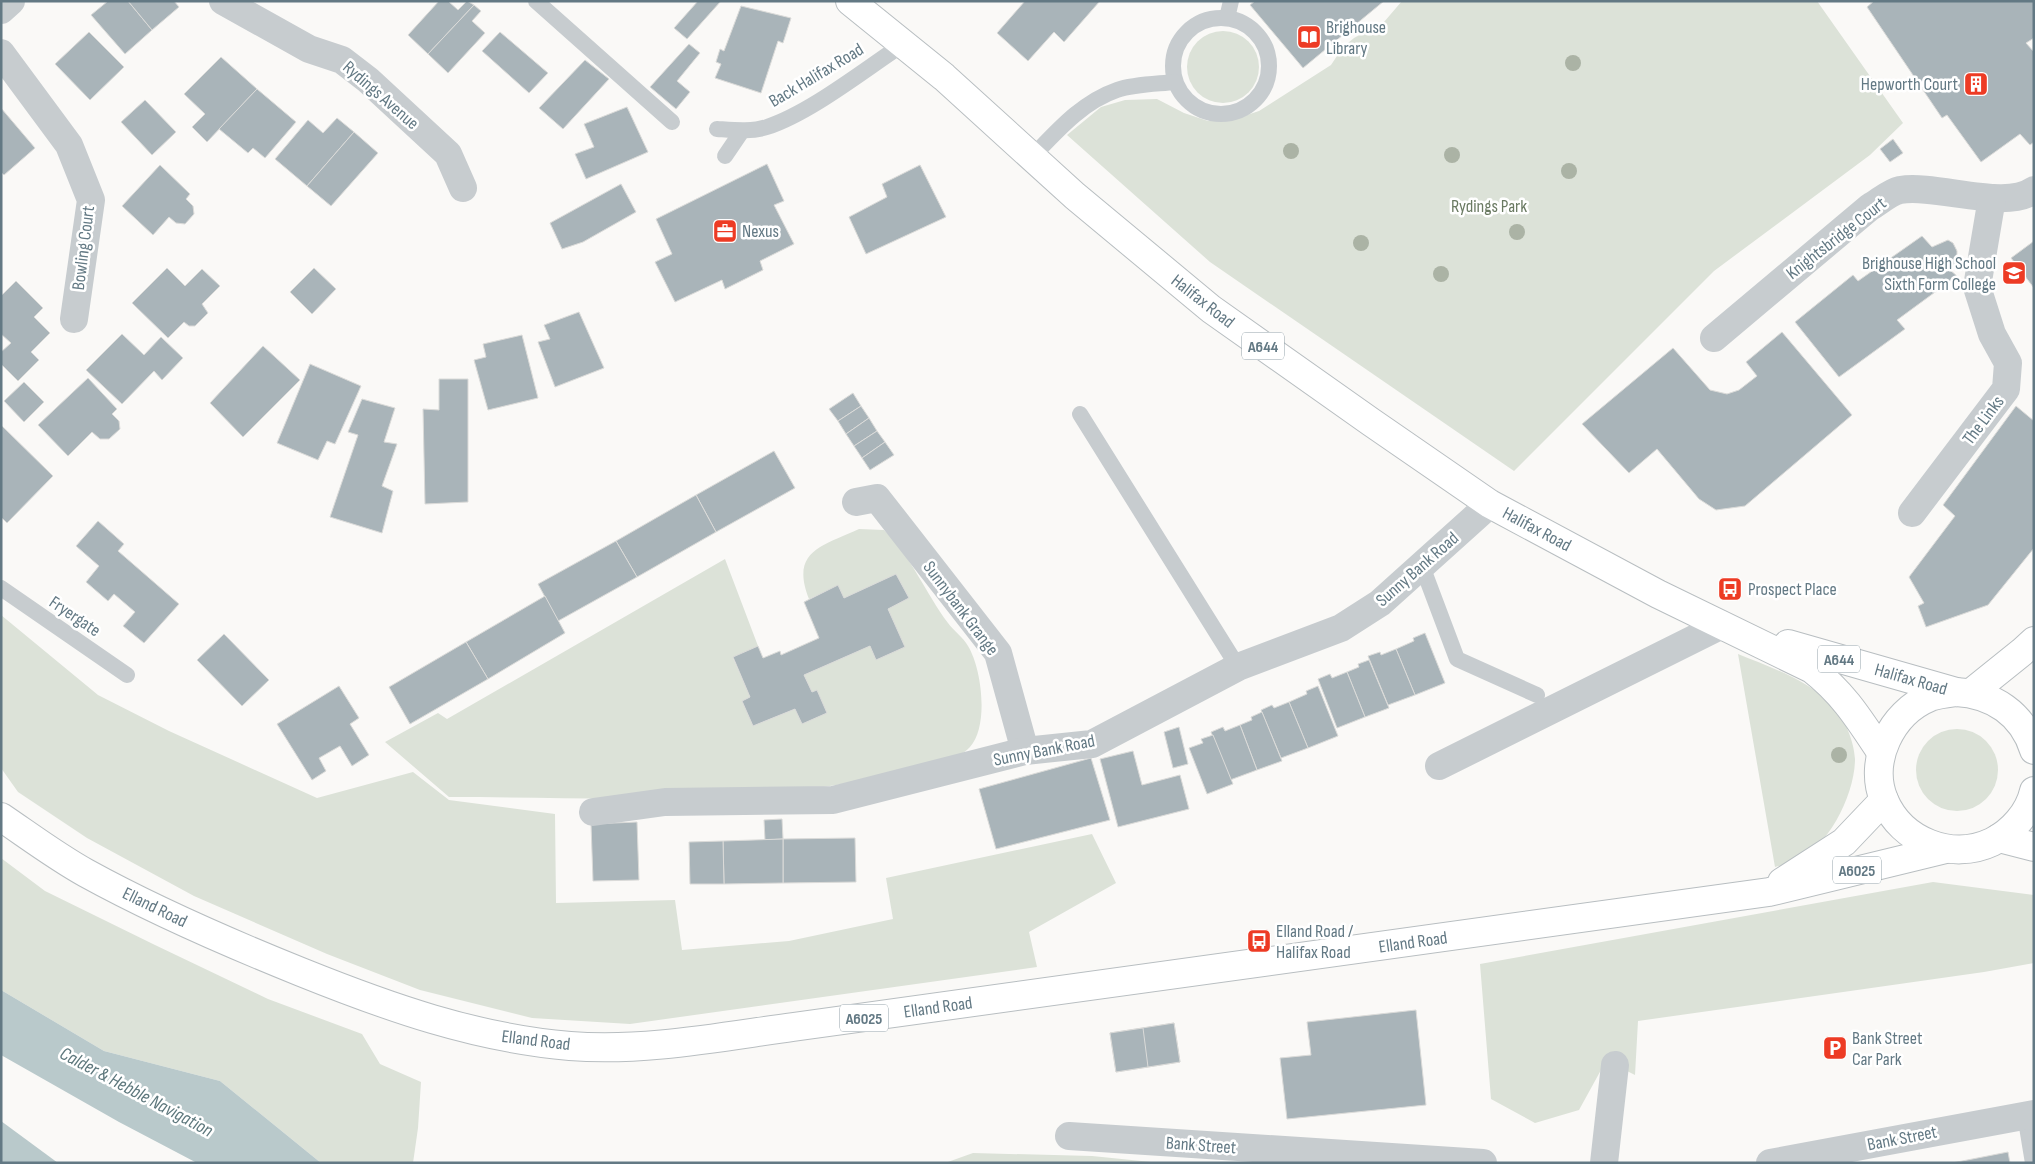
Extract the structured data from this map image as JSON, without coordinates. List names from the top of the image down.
{
  "streets": {
    "main road": [
      "Halifax Road",
      "A644",
      "A6025",
      "Elland Road"
    ],
    "street": [
      "Rydings Avenue",
      "Knightsbridge Court",
      "Bowling Court",
      "The Links",
      "Sunny Bank Road",
      "Sunnybank Grange",
      "Bank Street"
    ],
    "lane": ["Back Halifax Road", "Fryergate"]
  },
  "crossings": [
    ["Back Halifax Road", "Halifax Road"],
    ["Knightsbridge Court", "The Links"],
    ["Halifax Road", "A644"],
    ["Halifax Road", "Sunny Bank Road"],
    ["Halifax Road", "A6025"],
    ["Sunny Bank Road", "Sunnybank Grange"],
    ["A6025", "Elland Road"]
  ],
  "water": ["Calder & Hebble Navigation"],
  "parks": ["Rydings Park"],
  "places": {
    "library": ["Brighouse Library"],
    "building": ["Hepworth Court"],
    "office": ["Nexus"],
    "school or university": ["Brighouse High School Sixth Form College"],
    "bus stop": ["Prospect Place", "Elland Road / Halifax Road"],
    "parking": ["Bank Street Car Park"]
  }
}
